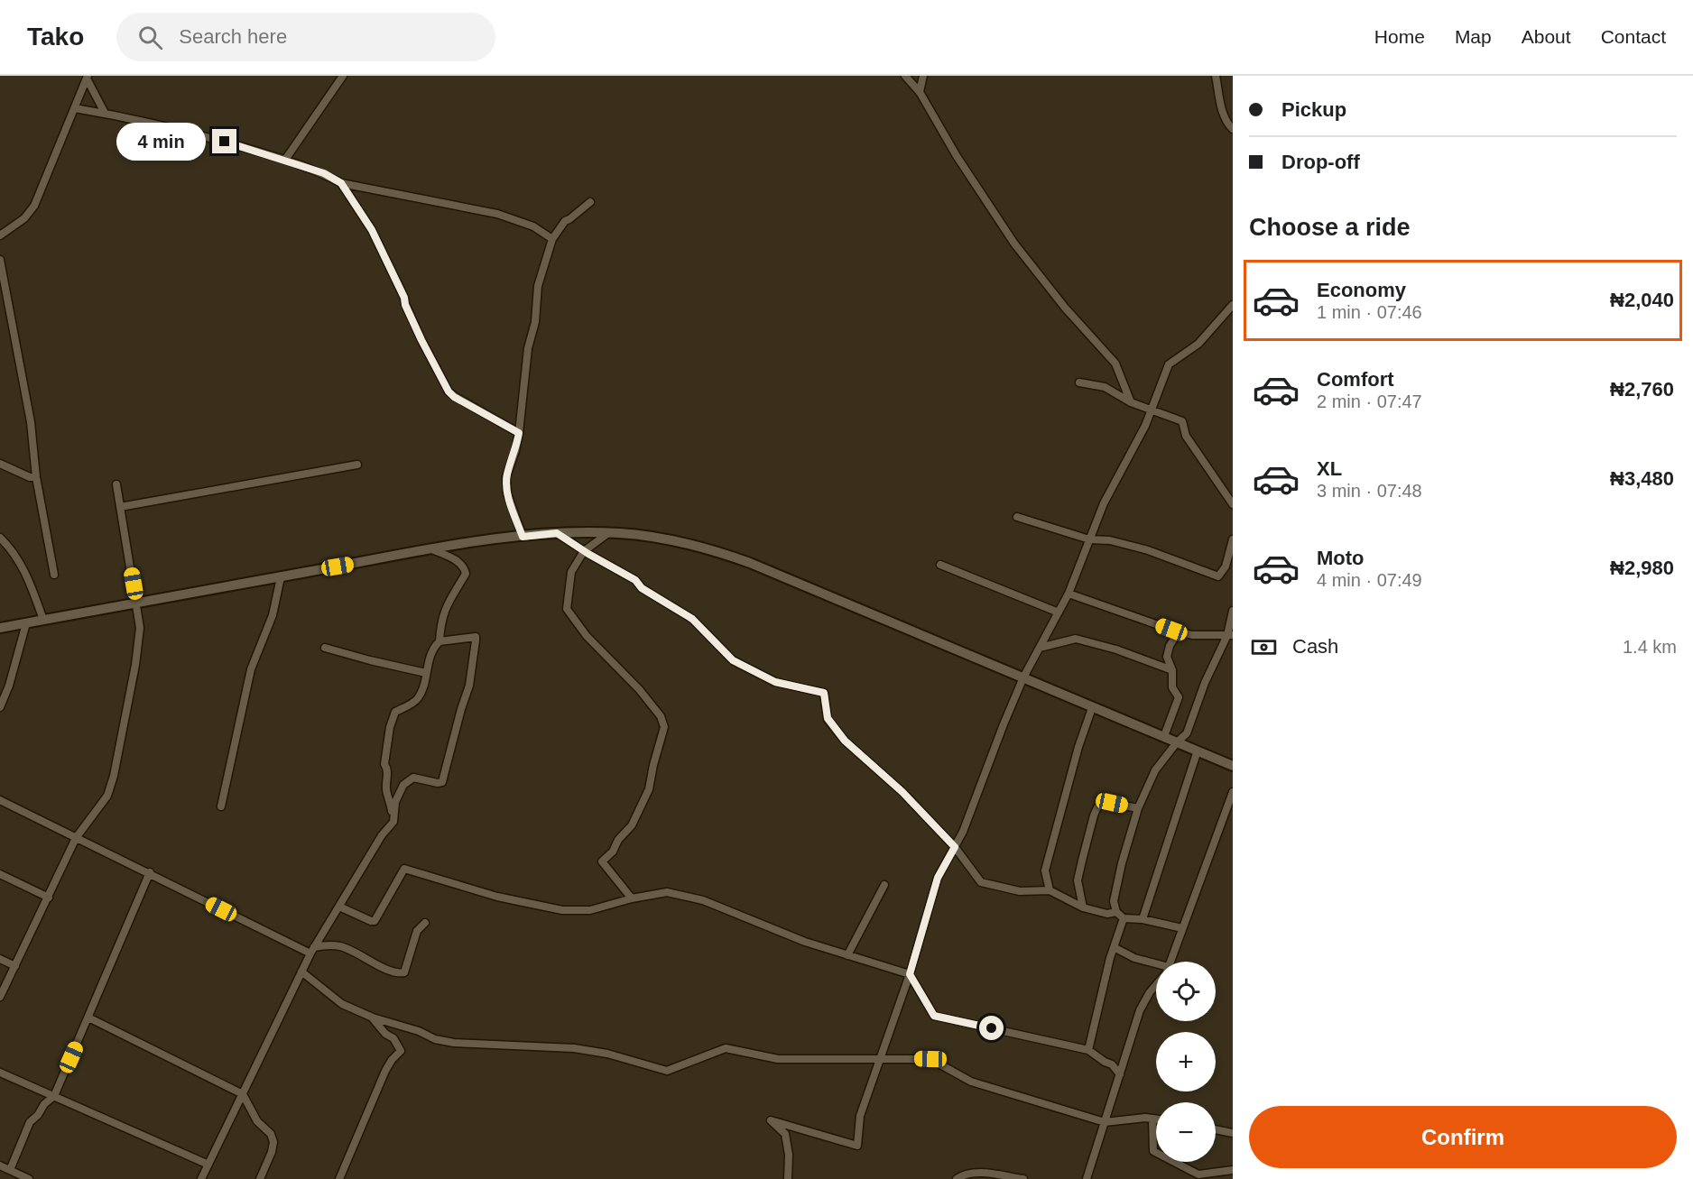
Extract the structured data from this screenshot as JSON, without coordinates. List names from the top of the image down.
{
  "page": {
    "header": "Tako",
    "search": "Search here",
    "nav": [
      "Home",
      "Map",
      "About",
      "Contact"
    ],
    "banner": ["Pickup", "Drop-off"],
    "bubble": "4 min",
    "heading": "Choose a ride",
    "list": [
      {
        "name": "Economy",
        "note": "1 min · 07:46",
        "value": "₦2,040"
      },
      {
        "name": "Comfort",
        "note": "2 min · 07:47",
        "value": "₦2,760"
      },
      {
        "name": "XL",
        "note": "3 min · 07:48",
        "value": "₦3,480"
      },
      {
        "name": "Moto",
        "note": "4 min · 07:49",
        "value": "₦2,980"
      }
    ],
    "pay": ["Cash", "1.4 km"],
    "map_buttons": ["+", "−"],
    "buttons": "Confirm"
  }
}
